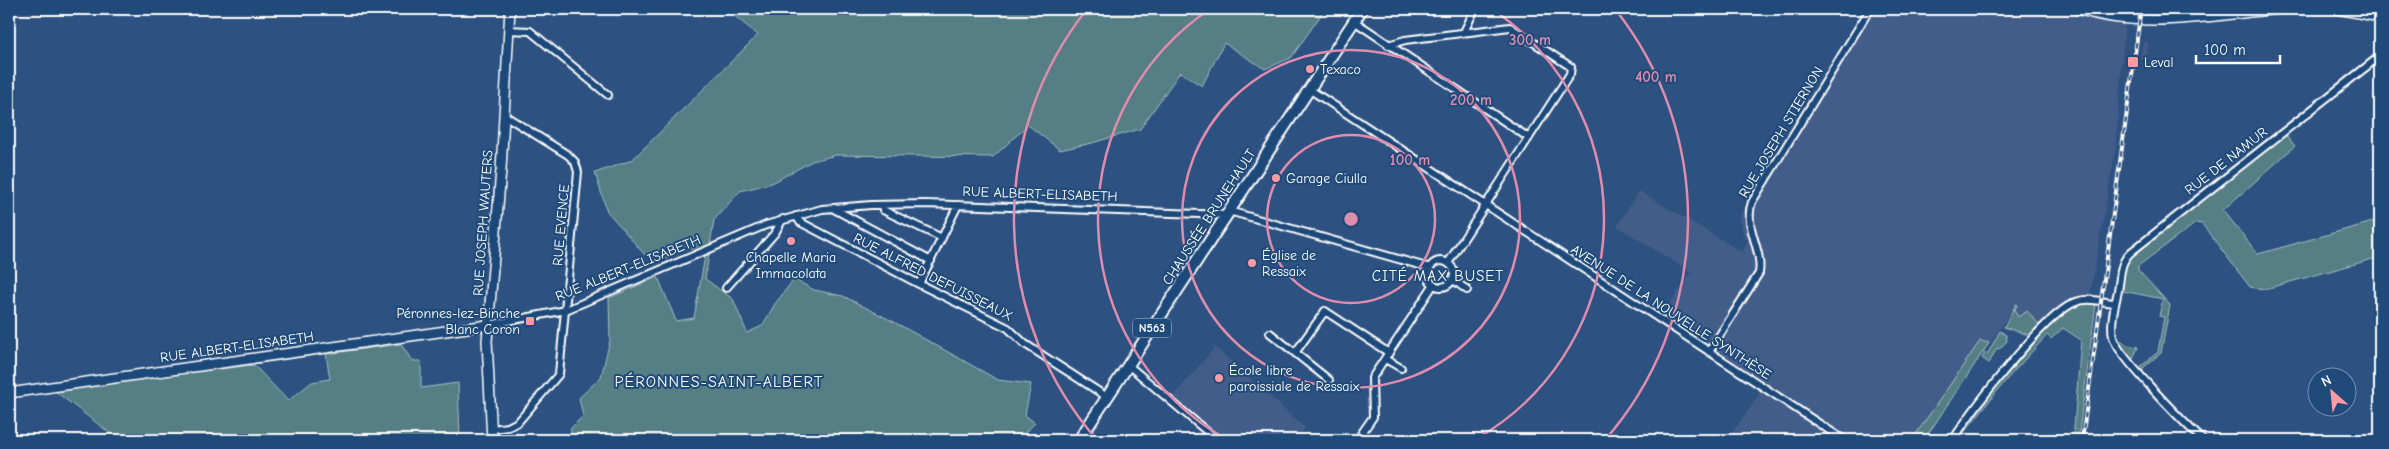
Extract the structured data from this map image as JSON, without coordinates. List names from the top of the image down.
{
  "streets": {
    "main road": ["CHAUSSÉE BRUNEHAULT", "N563"],
    "street": [
      "RUE JOSEPH STIERNON",
      "RUE DE NAMUR",
      "RUE ALBERT-ELISABETH",
      "RUE JOSEPH WAUTERS",
      "RUE EVENCE",
      "RUE ALFRED DEFUISSEAUX",
      "AVENUE DE LA NOUVELLE SYNTHÈSE"
    ]
  },
  "crossings": [
    ["RUE JOSEPH STIERNON", "AVENUE DE LA NOUVELLE SYNTHÈSE"],
    ["RUE ALBERT-ELISABETH", "CHAUSSÉE BRUNEHAULT"],
    ["RUE ALBERT-ELISABETH", "RUE JOSEPH WAUTERS"],
    ["RUE ALBERT-ELISABETH", "RUE EVENCE"],
    ["RUE ALBERT-ELISABETH", "RUE ALFRED DEFUISSEAUX"],
    ["CHAUSSÉE BRUNEHAULT", "RUE ALFRED DEFUISSEAUX"],
    ["CHAUSSÉE BRUNEHAULT", "AVENUE DE LA NOUVELLE SYNTHÈSE"],
    ["RUE JOSEPH WAUTERS", "RUE EVENCE"]
  ],
  "districts": ["CITÉ MAX BUSET", "PÉRONNES-SAINT-ALBERT"],
  "places": {
    "transit": ["Leval", "Péronnes-lez-Binche Blanc Coron"],
    "other": [
      "Texaco",
      "Garage Ciulla",
      "Chapelle Maria Immacolata",
      "Église de Ressaix",
      "École libre paroissiale de Ressaix"
    ]
  },
  "scale_bar": "100 m",
  "north": "top left",
  "rings": [
    "300 m",
    "400 m",
    "200 m",
    "100 m"
  ]
}
